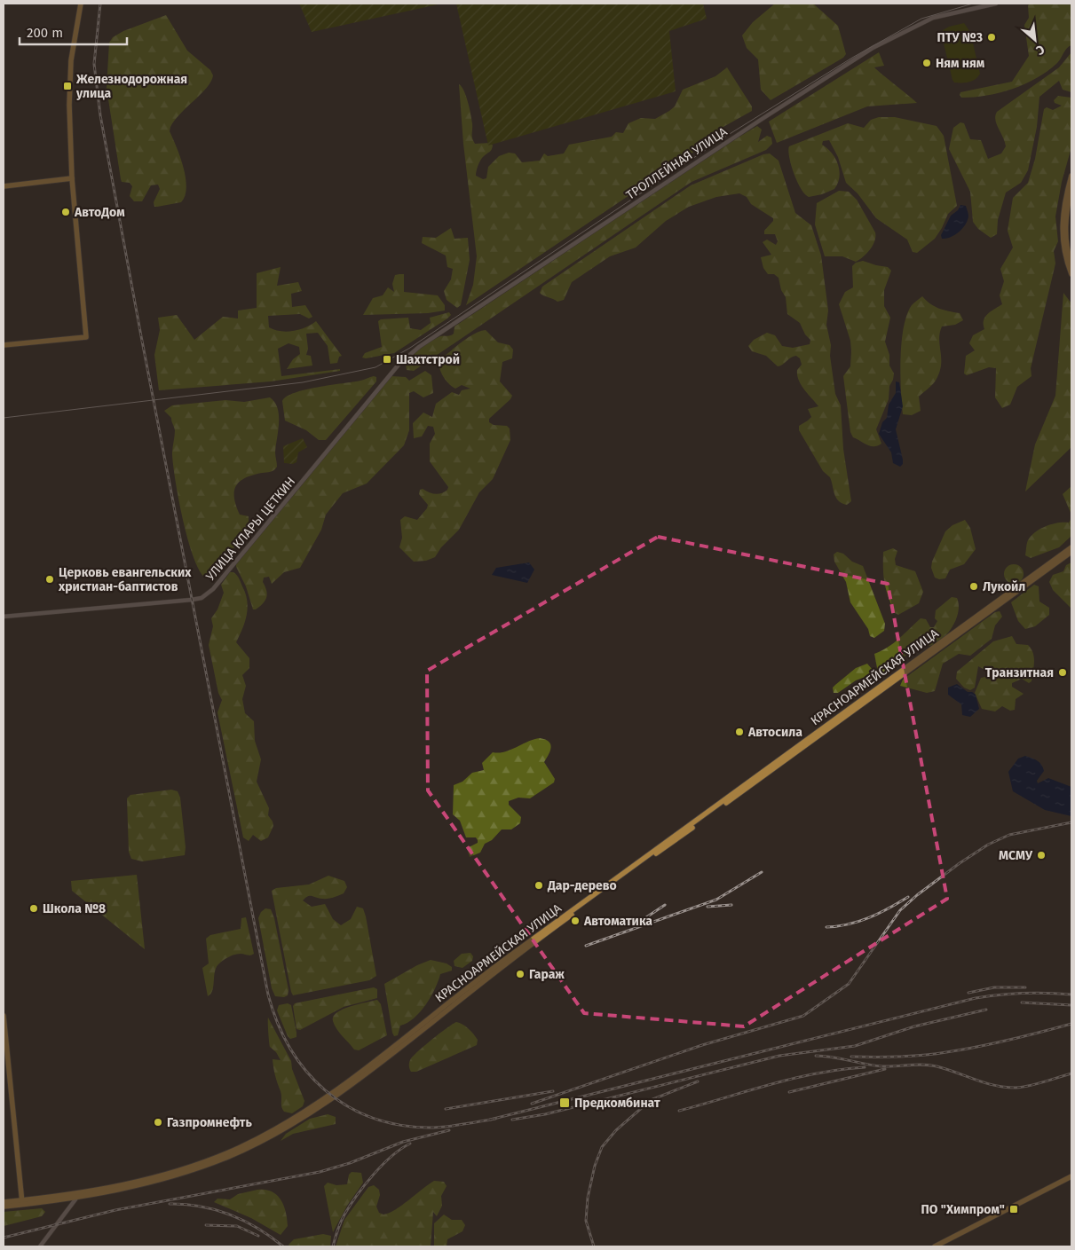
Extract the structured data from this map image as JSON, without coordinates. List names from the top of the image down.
{
  "streets": {
    "main road": ["КРАСНОАРМЕЙСКАЯ УЛИЦА"],
    "street": ["ТРОЛЛЕЙНАЯ УЛИЦА", "УЛИЦА КЛАРЫ ЦЕТКИН"]
  },
  "crossings": [
    ["ТРОЛЛЕЙНАЯ УЛИЦА", "УЛИЦА КЛАРЫ ЦЕТКИН"]
  ],
  "places": {
    "other": [
      "ПТУ №3",
      "Ням ням",
      "АвтоДом",
      "Церковь евангельских христиан-баптистов",
      "Лукойл",
      "Транзитная",
      "Автосила",
      "МСМУ",
      "Дар-дерево",
      "Школа №8",
      "Автоматика",
      "Гараж",
      "Газпромнефть"
    ],
    "transit": [
      "Железнодорожная улица",
      "Шахтстрой",
      "Предкомбинат",
      "ПО \"Химпром\""
    ]
  },
  "scale_bar": "200 m",
  "north": "bottom right"
}
